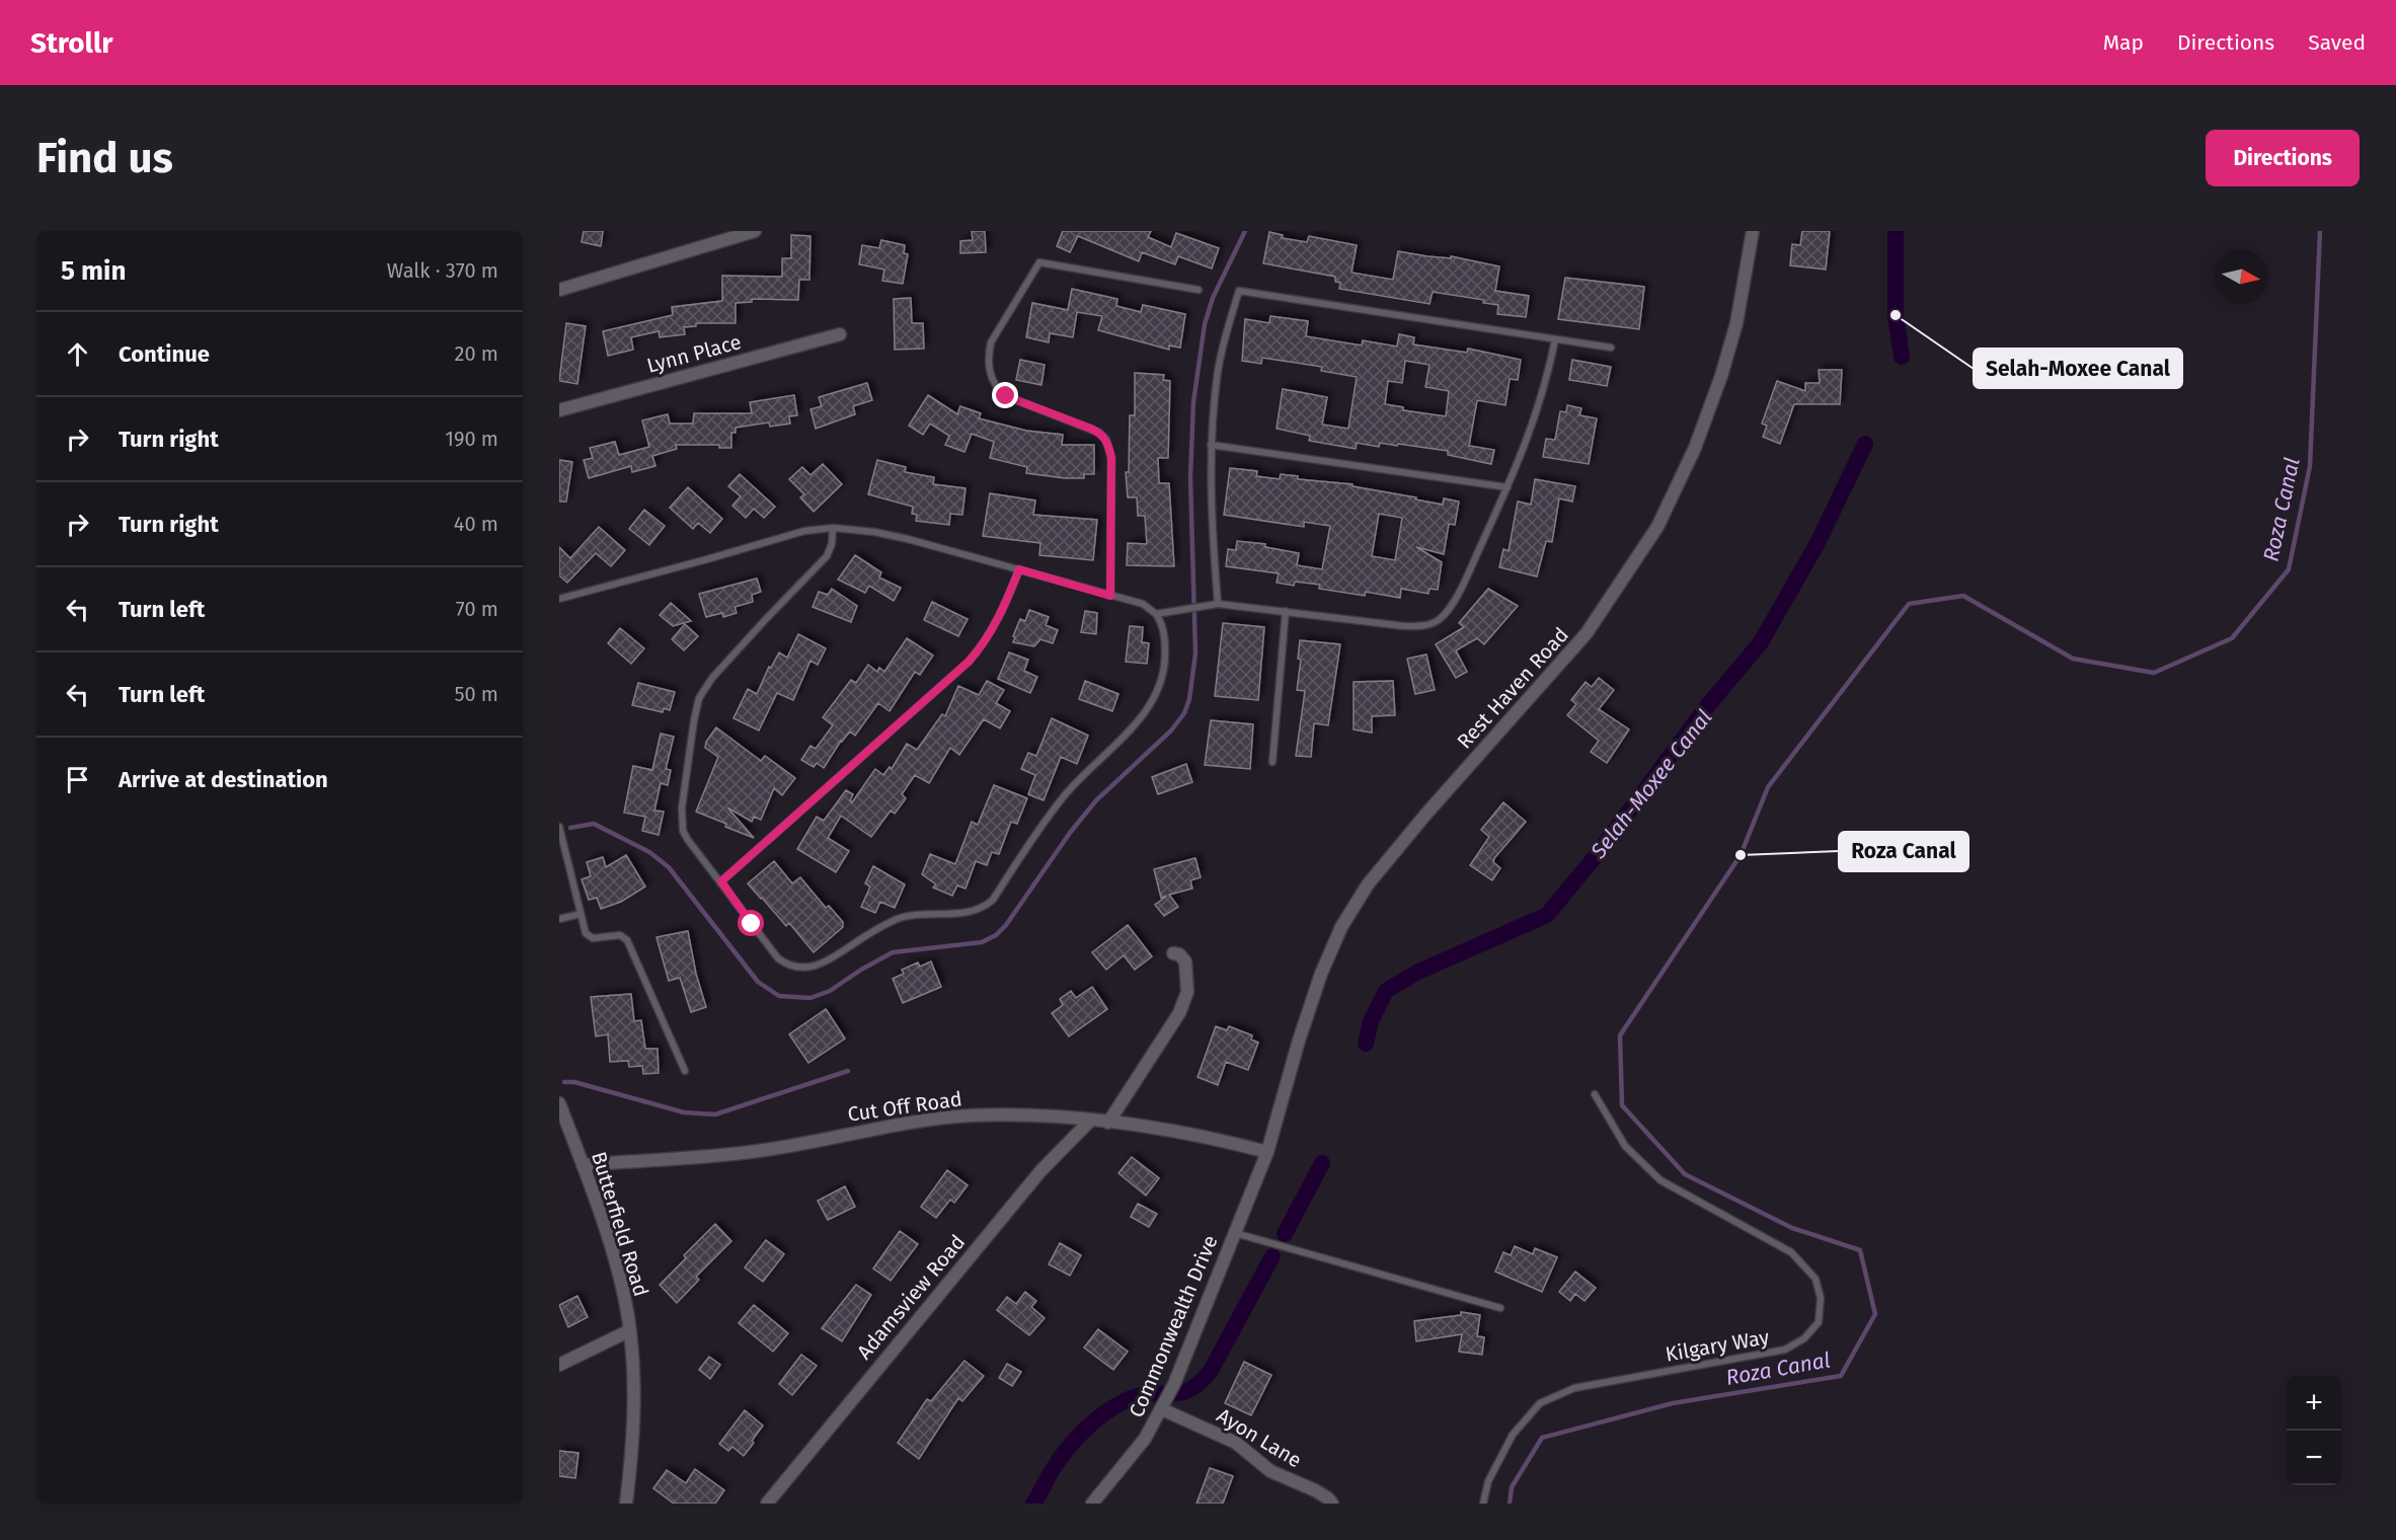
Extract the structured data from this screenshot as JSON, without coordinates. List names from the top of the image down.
{
  "streets": {
    "street": [
      "Lynn Place",
      "Rest Haven Road",
      "Cut Off Road",
      "Butterfield Road",
      "Adamsview Road",
      "Commonwealth Drive",
      "Ayon Lane"
    ],
    "lane": ["Kilgary Way"]
  },
  "crossings": [
    ["Rest Haven Road", "Cut Off Road"],
    ["Rest Haven Road", "Commonwealth Drive"],
    ["Cut Off Road", "Butterfield Road"],
    ["Cut Off Road", "Adamsview Road"],
    ["Cut Off Road", "Commonwealth Drive"],
    ["Commonwealth Drive", "Ayon Lane"]
  ],
  "water": ["Roza Canal", "Selah-Moxee Canal"],
  "places": ["Selah-Moxee Canal", "Roza Canal"],
  "north": "right",
  "page": {
    "header": "Strollr",
    "nav": ["Map", "Directions", "Saved"],
    "buttons": "Directions",
    "title": "Find us",
    "heading": ["5 min", "Walk · 370 m"],
    "list": [
      ["Continue", "20 m"],
      ["Turn right", "190 m"],
      ["Turn right", "40 m"],
      ["Turn left", "70 m"],
      ["Turn left", "50 m"],
      "Arrive at destination"
    ],
    "map_buttons": ["+", "−"]
  }
}
